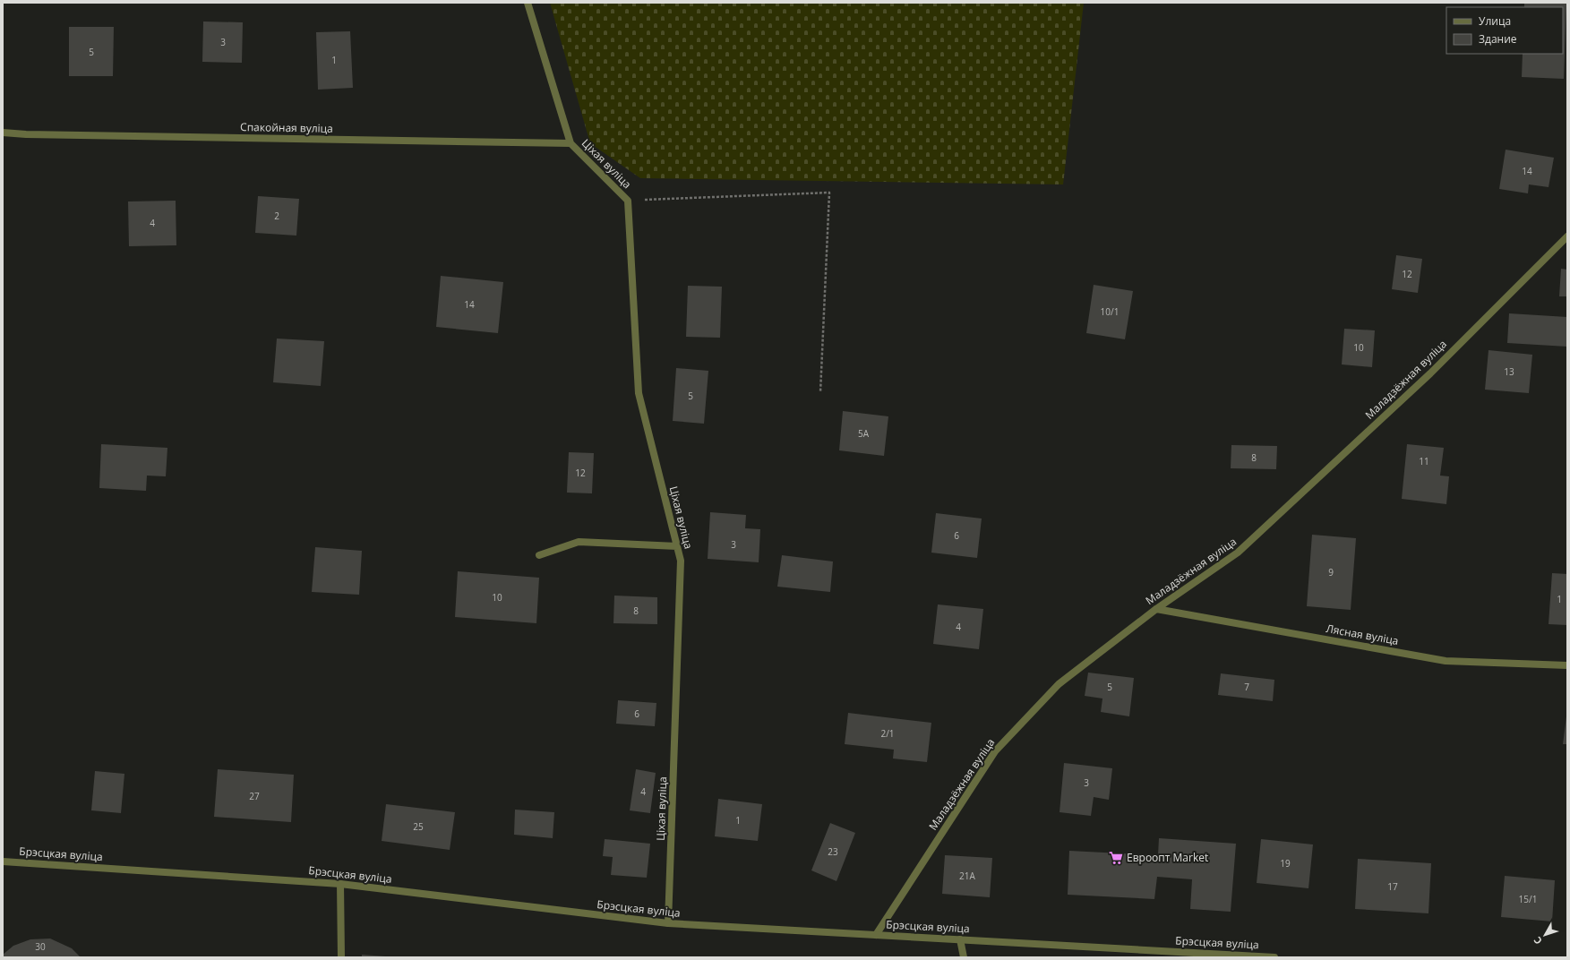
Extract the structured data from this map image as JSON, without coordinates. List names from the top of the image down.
{
  "streets": {
    "street": [
      "Спакойная вуліца",
      "Ціхая вуліца",
      "Маладзёжная вуліца",
      "Лясная вуліца",
      "Брэсцкая вуліца"
    ]
  },
  "crossings": [
    ["Спакойная вуліца", "Ціхая вуліца"],
    ["Ціхая вуліца", "Брэсцкая вуліца"],
    ["Маладзёжная вуліца", "Лясная вуліца"],
    ["Маладзёжная вуліца", "Брэсцкая вуліца"]
  ],
  "places": {
    "supermarket": ["Евроопт Market"]
  },
  "house_numbers": [
    "3",
    "5",
    "1",
    "14",
    "2",
    "4",
    "12",
    "14",
    "10/1",
    "10",
    "13",
    "5",
    "5А",
    "8",
    "11",
    "12",
    "6",
    "3",
    "9",
    "10",
    "1",
    "8",
    "4",
    "5",
    "7",
    "6",
    "2/1",
    "3",
    "4",
    "27",
    "1",
    "25",
    "23",
    "19",
    "21А",
    "17",
    "15/1",
    "30"
  ],
  "legend": ["Улица", "Здание"],
  "north": "bottom left"
}
